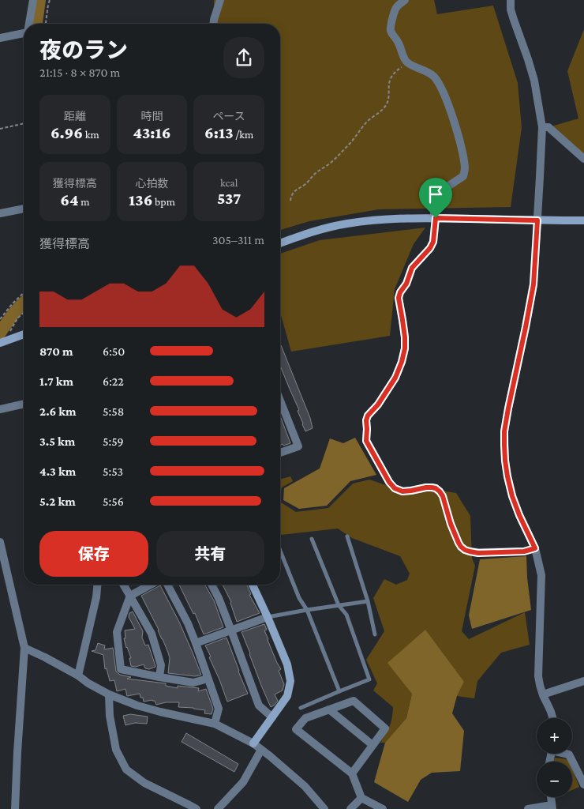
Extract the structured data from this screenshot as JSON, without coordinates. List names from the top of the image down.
{
  "page": {
    "heading": ["夜のラン", "21:15 · 8 × 870 m"],
    "stats": [
      ["距離", "6.96 km"],
      ["時間", "43:16"],
      ["ペース", "6:13 /km"],
      ["獲得標高", "64 m"],
      ["心拍数", "136 bpm"],
      ["kcal", "537"]
    ],
    "chart": ["獲得標高", "305–311 m"],
    "list": [
      {
        "name": "870 m",
        "note": "6:50"
      },
      {
        "name": "1.7 km",
        "note": "6:22"
      },
      {
        "name": "2.6 km",
        "note": "5:58"
      },
      {
        "name": "3.5 km",
        "note": "5:59"
      },
      {
        "name": "4.3 km",
        "note": "5:53"
      },
      {
        "name": "5.2 km",
        "note": "5:56"
      }
    ],
    "buttons": ["保存", "共有"],
    "map_buttons": ["+", "−"]
  }
}
